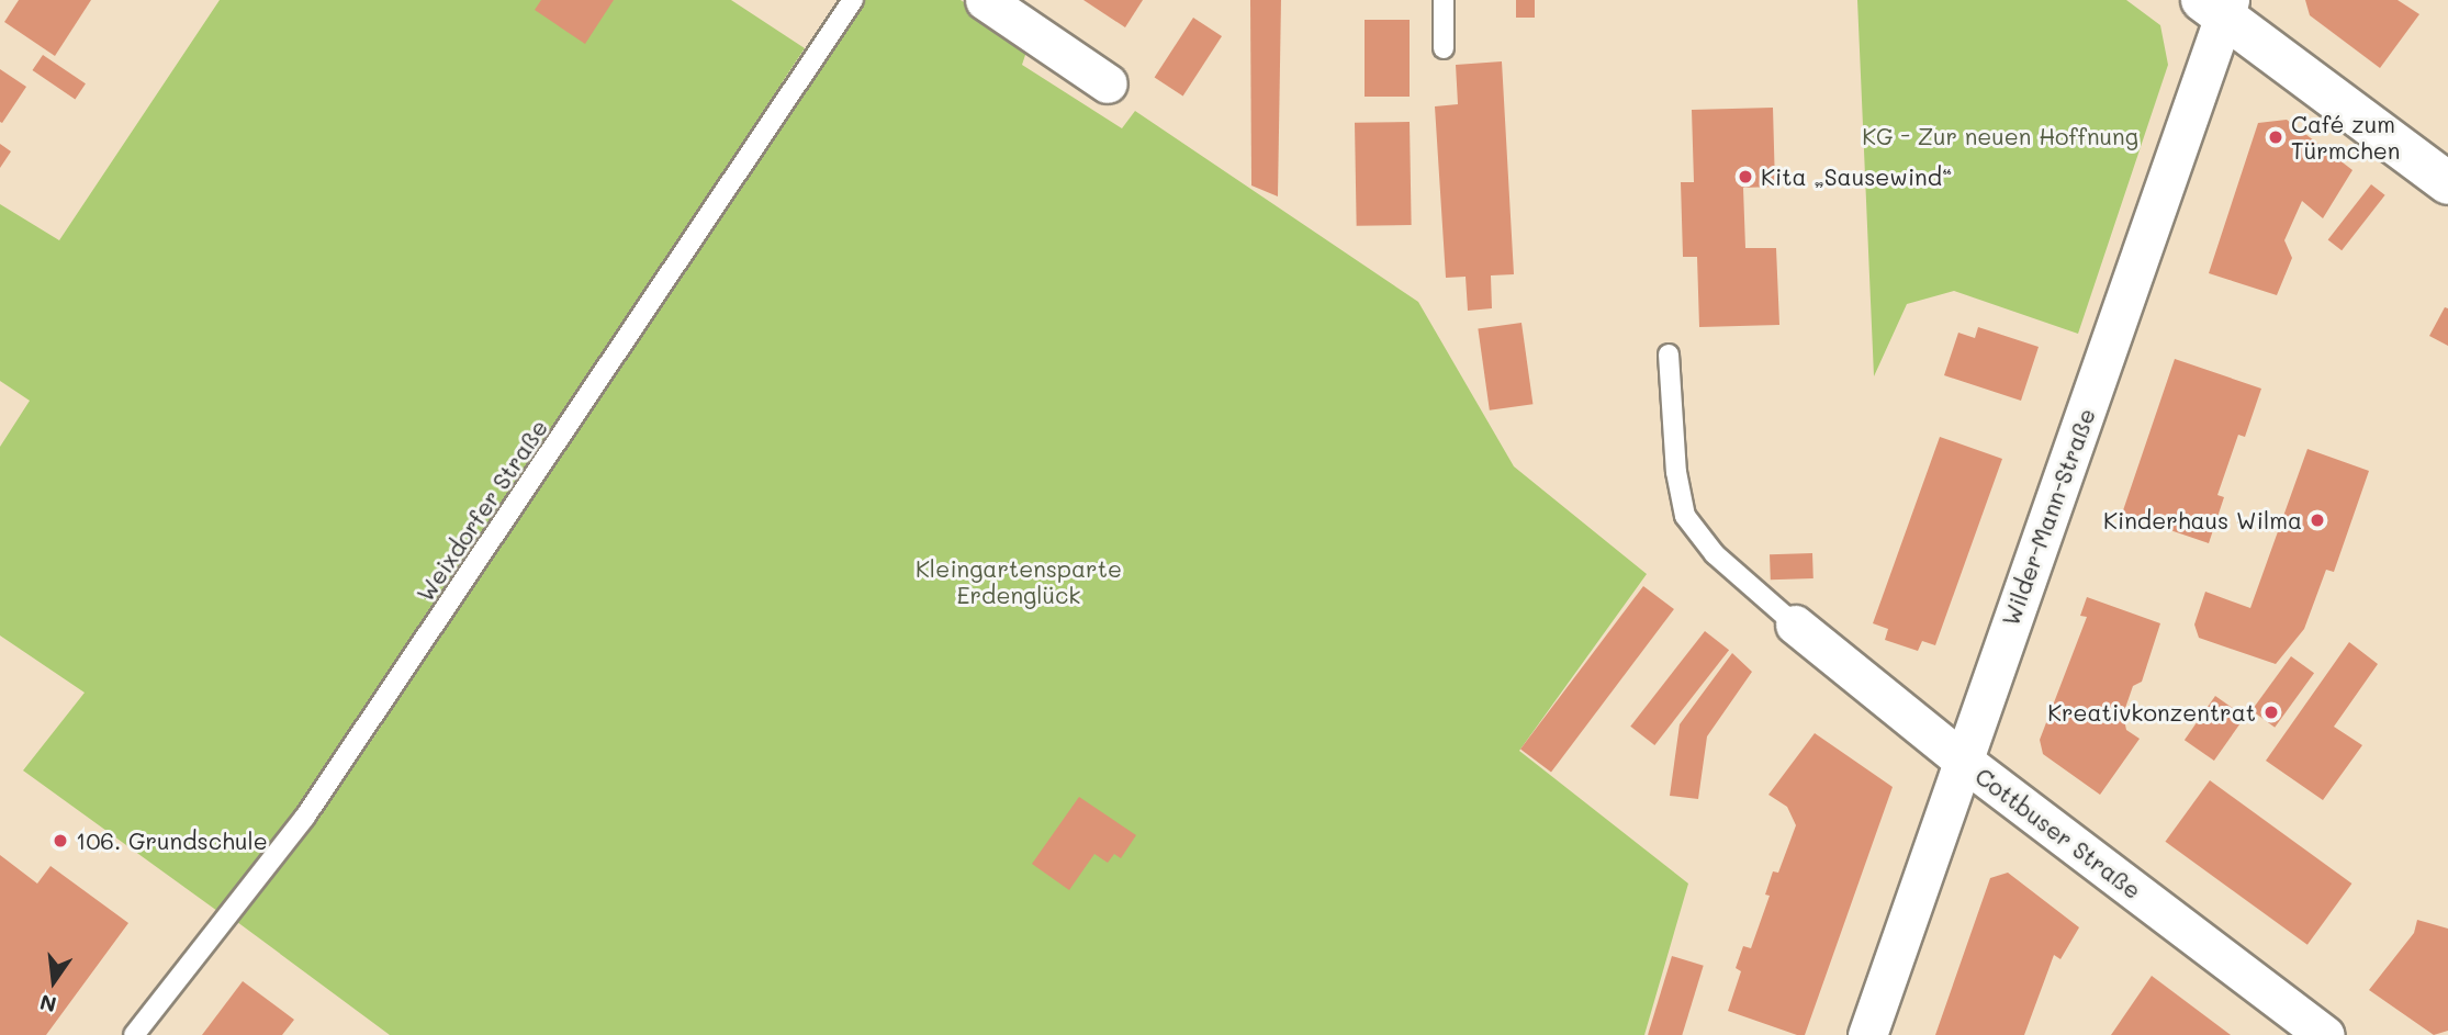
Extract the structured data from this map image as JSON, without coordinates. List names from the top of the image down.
{
  "streets": {
    "street": ["Wilder-Mann-Straße", "Cottbuser Straße"],
    "lane": ["Weixdorfer Straße"]
  },
  "crossings": [
    ["Wilder-Mann-Straße", "Cottbuser Straße"]
  ],
  "parks": ["KG - Zur neuen Hoffnung", "Kleingartensparte Erdenglück"],
  "places": [
    "Café zum Türmchen",
    "Kita „Sausewind“",
    "Kinderhaus Wilma",
    "Kreativkonzentrat",
    "106. Grundschule"
  ],
  "north": "bottom"
}
